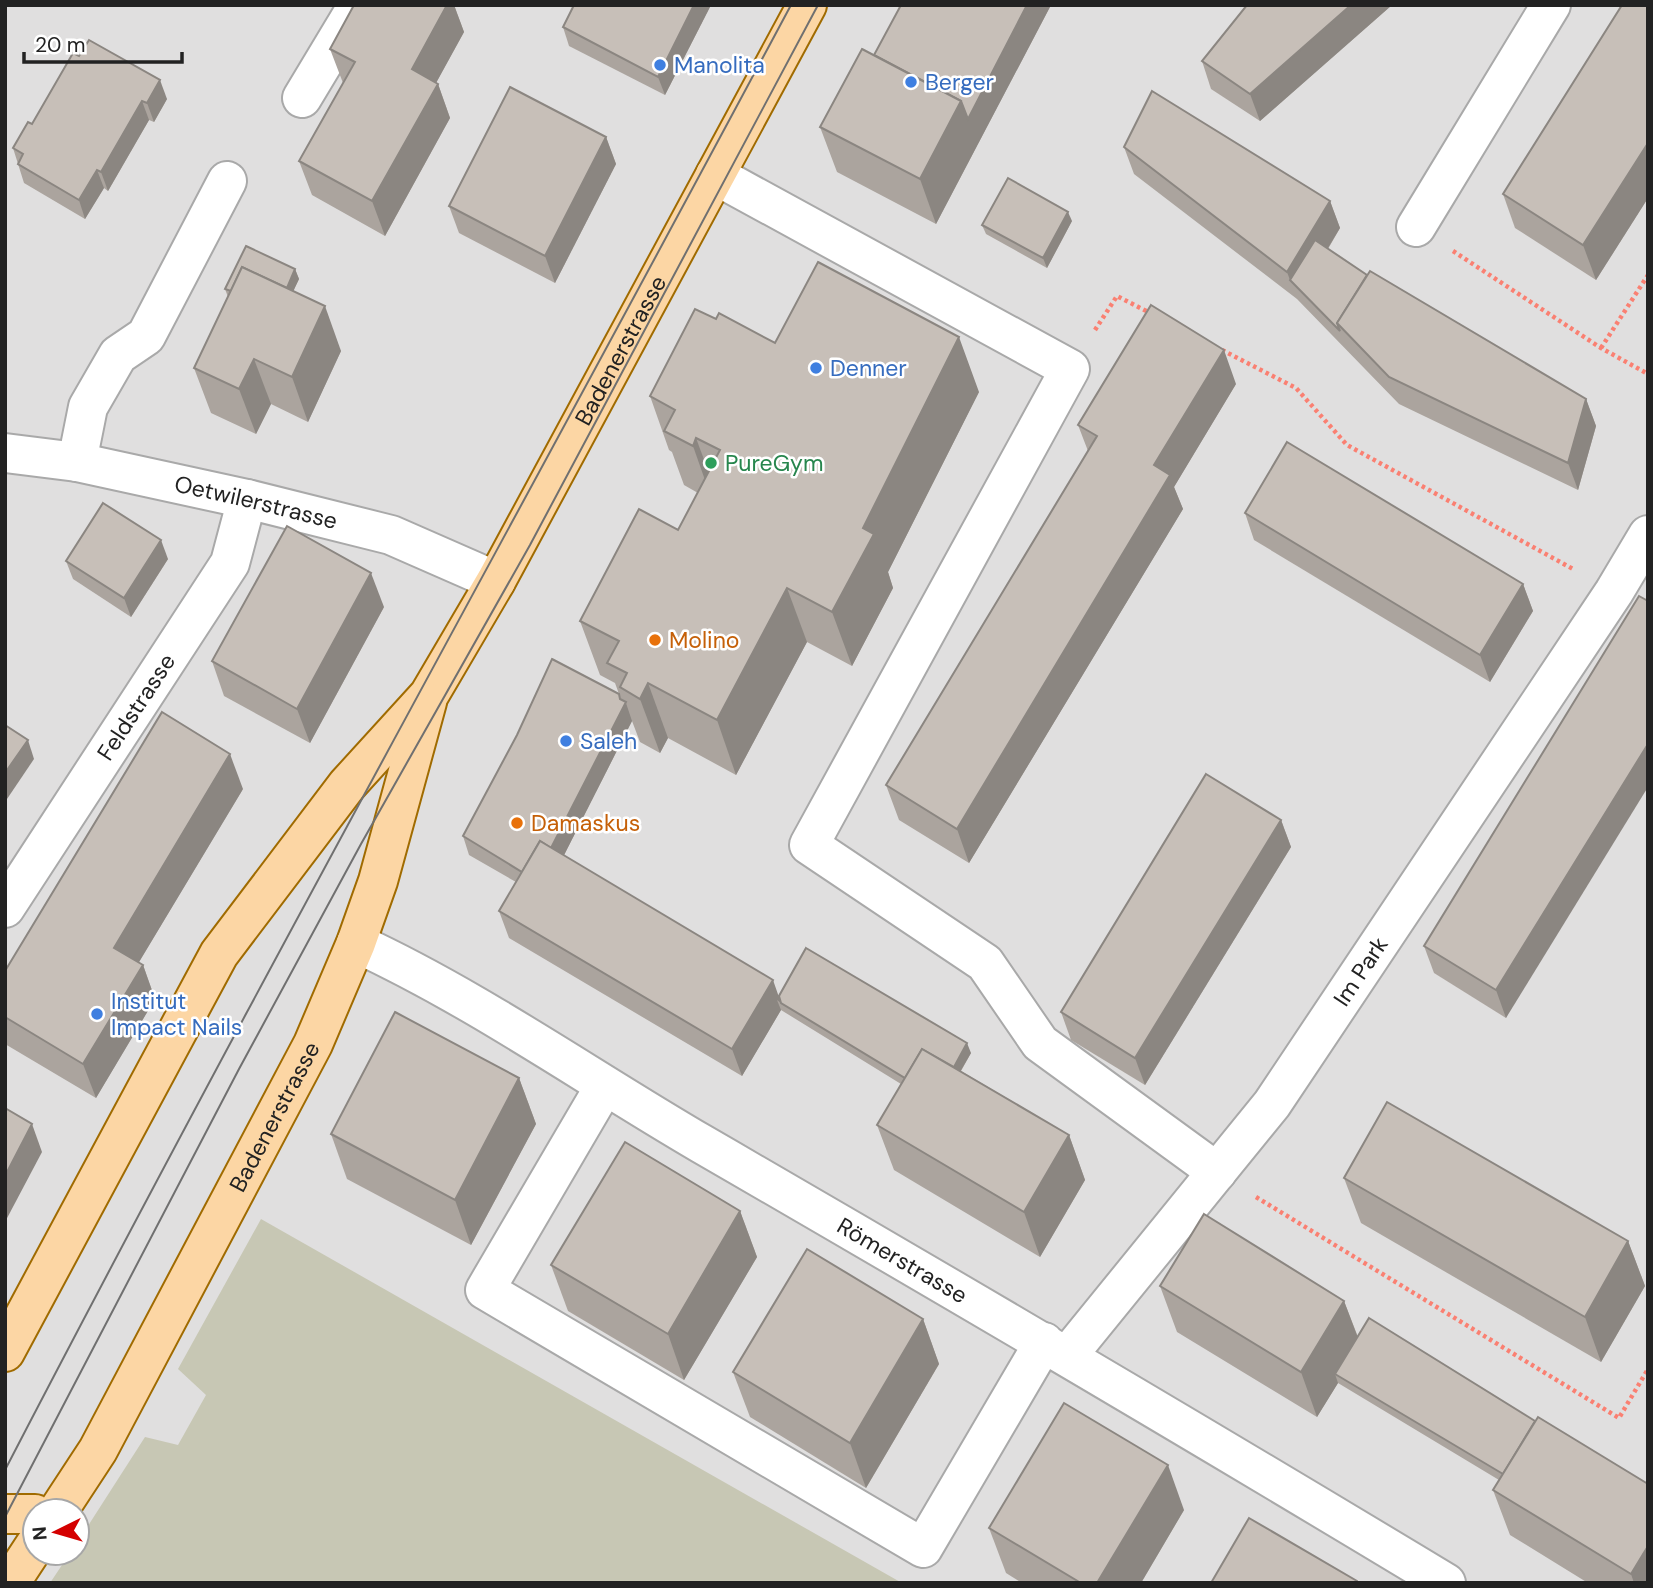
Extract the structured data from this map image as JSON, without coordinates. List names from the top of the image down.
{
  "streets": {
    "main road": ["Badenerstrasse"],
    "street": [
      "Oetwilerstrasse",
      "Feldstrasse",
      "Im Park",
      "Römerstrasse"
    ]
  },
  "crossings": [
    ["Badenerstrasse", "Oetwilerstrasse"],
    ["Badenerstrasse", "Römerstrasse"],
    ["Oetwilerstrasse", "Feldstrasse"],
    ["Im Park", "Römerstrasse"]
  ],
  "places": [
    "Manolita",
    "Berger",
    "Denner",
    "PureGym",
    "Molino",
    "Saleh",
    "Damaskus",
    "Institut Impact Nails"
  ],
  "scale_bar": "20 m",
  "north": "left"
}
